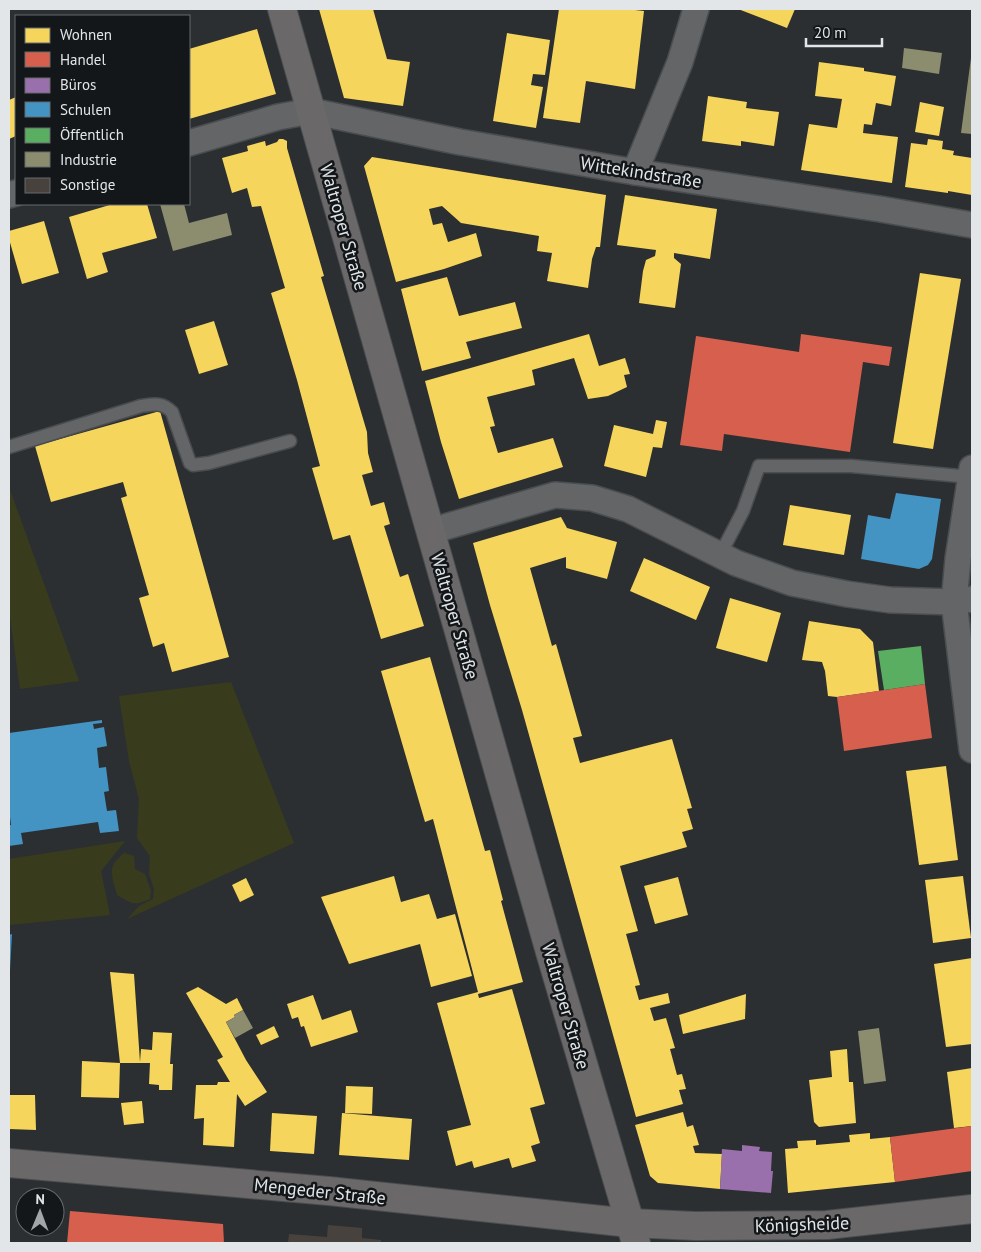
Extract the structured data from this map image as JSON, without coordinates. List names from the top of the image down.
{
  "streets": {
    "main road": ["Waltroper Straße", "Mengeder Straße", "Königsheide"],
    "street": ["Wittekindstraße"]
  },
  "crossings": [
    ["Wittekindstraße", "Waltroper Straße"],
    ["Waltroper Straße", "Mengeder Straße"],
    ["Waltroper Straße", "Königsheide"],
    ["Mengeder Straße", "Königsheide"]
  ],
  "legend": [
    "Wohnen",
    "Handel",
    "Büros",
    "Schulen",
    "Öffentlich",
    "Industrie",
    "Sonstige"
  ],
  "scale_bar": "20 m",
  "north": "top"
}
